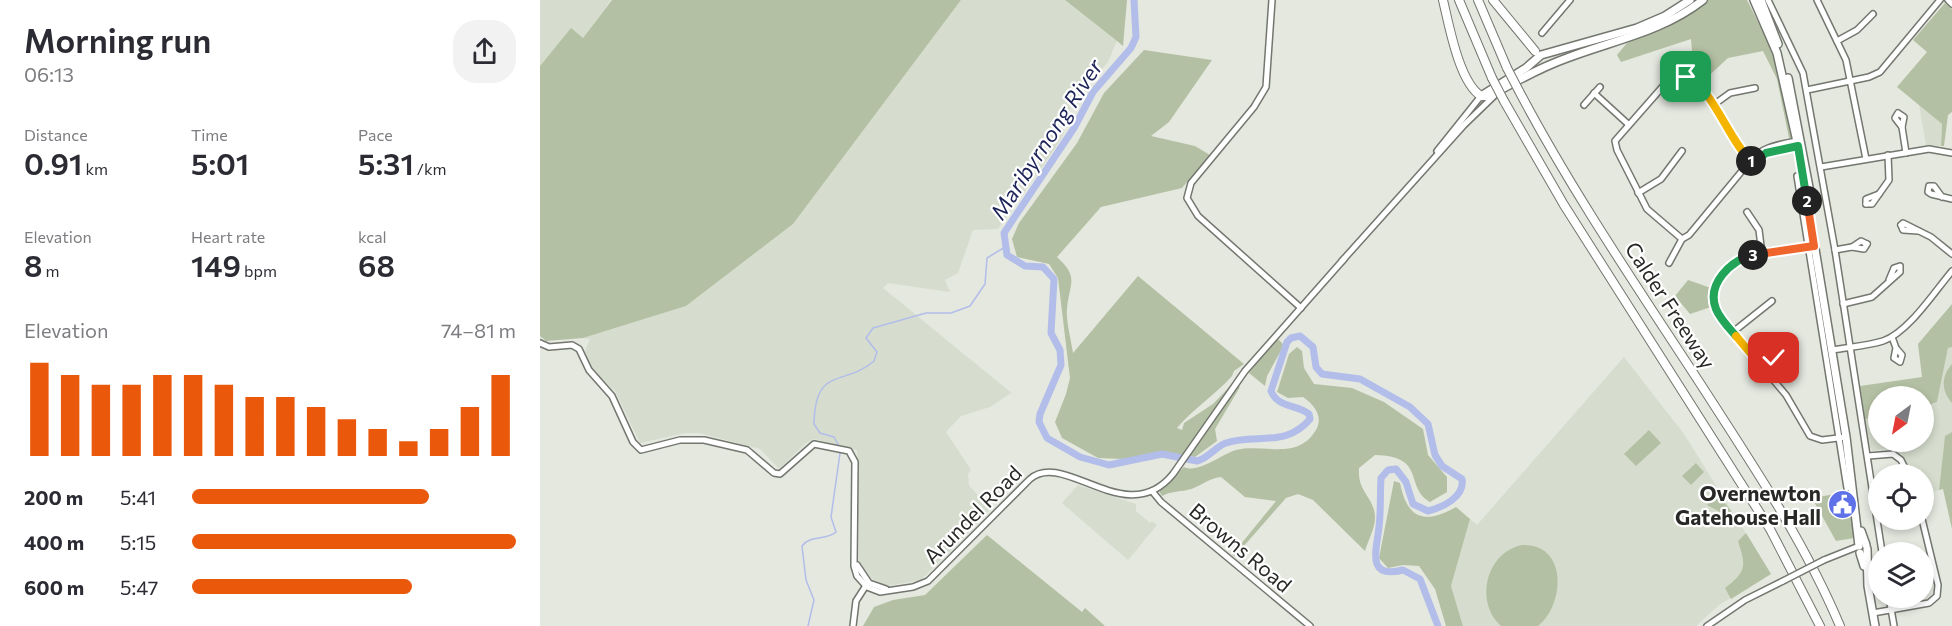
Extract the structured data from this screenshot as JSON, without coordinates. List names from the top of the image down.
{
  "streets": {
    "highway": ["Calder Freeway"],
    "street": ["Arundel Road", "Browns Road"]
  },
  "crossings": [
    ["Arundel Road", "Browns Road"]
  ],
  "water": ["Maribyrnong River"],
  "places": {
    "public building": ["Overnewton Gatehouse Hall"]
  },
  "north": "bottom left",
  "page": {
    "heading": ["Morning run", "06:13"],
    "stats": [
      ["Distance", "0.91 km"],
      ["Time", "5:01"],
      ["Pace", "5:31 /km"],
      ["Elevation", "8 m"],
      ["Heart rate", "149 bpm"],
      ["kcal", "68"]
    ],
    "pins": ["1", "2", "3"],
    "chart": ["Elevation", "74–81 m"],
    "list": [
      {
        "name": "200 m",
        "note": "5:41"
      },
      {
        "name": "400 m",
        "note": "5:15"
      },
      {
        "name": "600 m",
        "note": "5:47"
      }
    ]
  }
}
